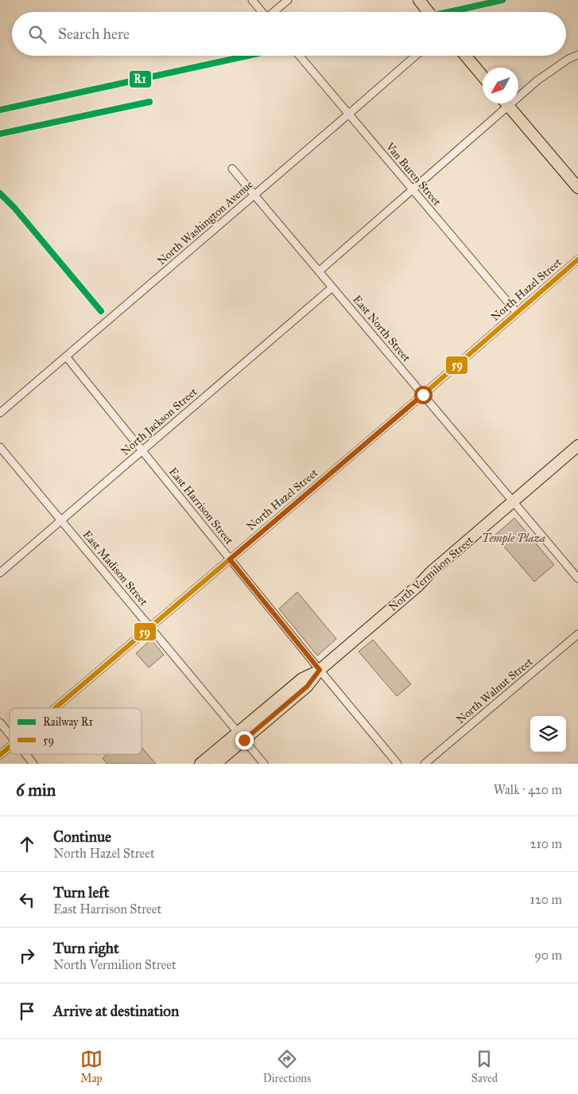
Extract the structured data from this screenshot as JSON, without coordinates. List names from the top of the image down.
{
  "streets": {
    "main road": ["North Vermilion Street"],
    "street": [
      "Van Buren Street",
      "North Washington Avenue",
      "North Hazel Street",
      "East North Street",
      "North Jackson Street",
      "East Harrison Street",
      "East Madison Street",
      "North Walnut Street"
    ]
  },
  "crossings": [
    ["Van Buren Street", "North Washington Avenue"],
    ["Van Buren Street", "North Hazel Street"],
    ["North Washington Avenue", "East North Street"],
    ["North Washington Avenue", "East Harrison Street"],
    ["North Hazel Street", "East North Street"],
    ["North Hazel Street", "East Harrison Street"],
    ["North Hazel Street", "East Madison Street"],
    ["East North Street", "North Jackson Street"],
    ["East North Street", "North Vermilion Street"],
    ["North Jackson Street", "East Harrison Street"],
    ["North Jackson Street", "East Madison Street"],
    ["East Harrison Street", "North Vermilion Street"],
    ["East Madison Street", "North Vermilion Street"]
  ],
  "parks": ["Temple Plaza"],
  "lines": ["rail line R1", "transit line 59"],
  "legend": ["Railway R1", "59"],
  "north": "bottom left",
  "page": {
    "search": "Search here",
    "heading": ["6 min", "Walk · 420 m"],
    "list": [
      ["Continue", "North Hazel Street", "210 m"],
      ["Turn left", "East Harrison Street", "120 m"],
      ["Turn right", "North Vermilion Street", "90 m"],
      "Arrive at destination"
    ],
    "nav": ["Map", "Directions", "Saved"]
  }
}
